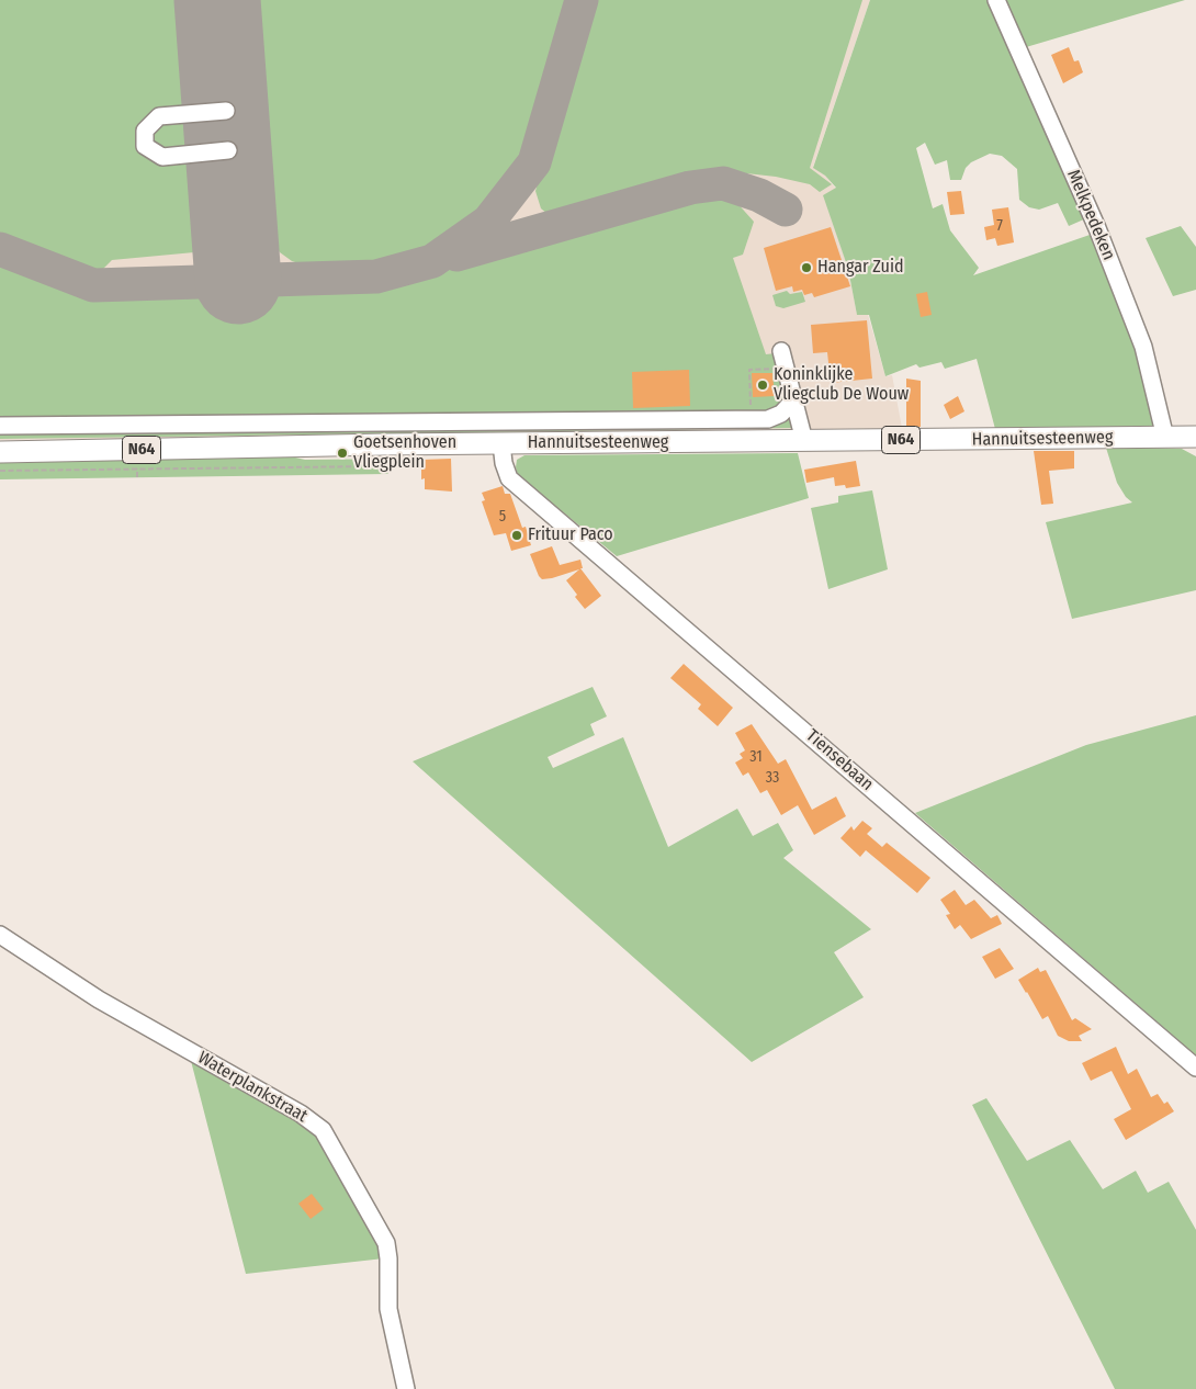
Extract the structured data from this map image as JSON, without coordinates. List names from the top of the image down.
{
  "streets": {
    "main road": ["Hannuitsesteenweg", "N64"],
    "street": ["Melkpedeken", "Tiensebaan", "Waterplankstraat"]
  },
  "crossings": [
    ["Melkpedeken", "Hannuitsesteenweg"],
    ["Hannuitsesteenweg", "Tiensebaan"]
  ],
  "places": [
    "Hangar Zuid",
    "Koninklijke Vliegclub De Wouw",
    "Goetsenhoven Vliegplein",
    "Frituur Paco"
  ],
  "house_numbers": [
    "7",
    "5",
    "31",
    "33"
  ]
}
